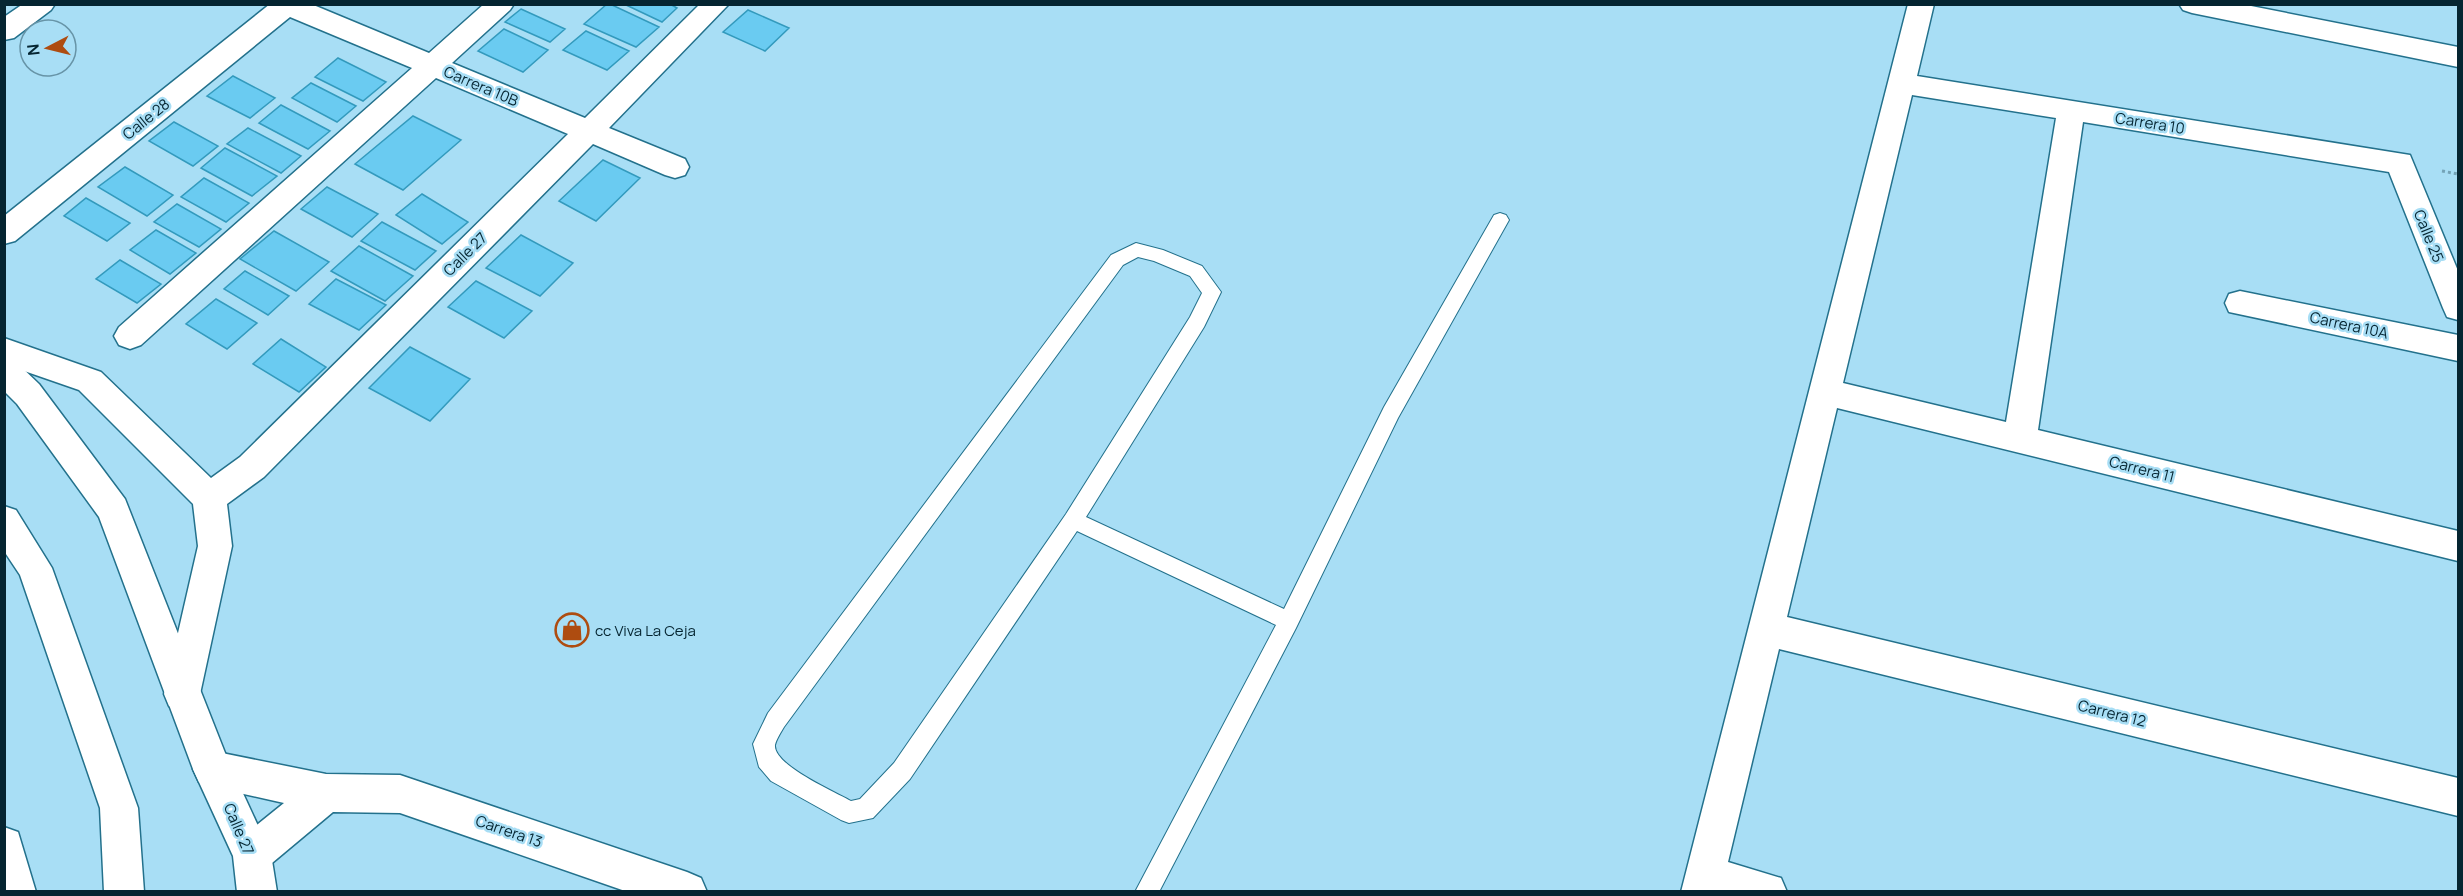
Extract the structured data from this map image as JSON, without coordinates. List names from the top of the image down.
{
  "streets": {
    "street": [
      "Carrera 10B",
      "Calle 28",
      "Carrera 10",
      "Calle 25",
      "Calle 27",
      "Carrera 10A",
      "Carrera 11",
      "Carrera 12",
      "Carrera 13"
    ]
  },
  "crossings": [
    ["Carrera 10B", "Calle 28"],
    ["Carrera 10B", "Calle 27"],
    ["Carrera 10", "Calle 25"],
    ["Calle 27", "Carrera 13"]
  ],
  "places": {
    "shop": ["cc Viva La Ceja"]
  },
  "north": "left"
}
